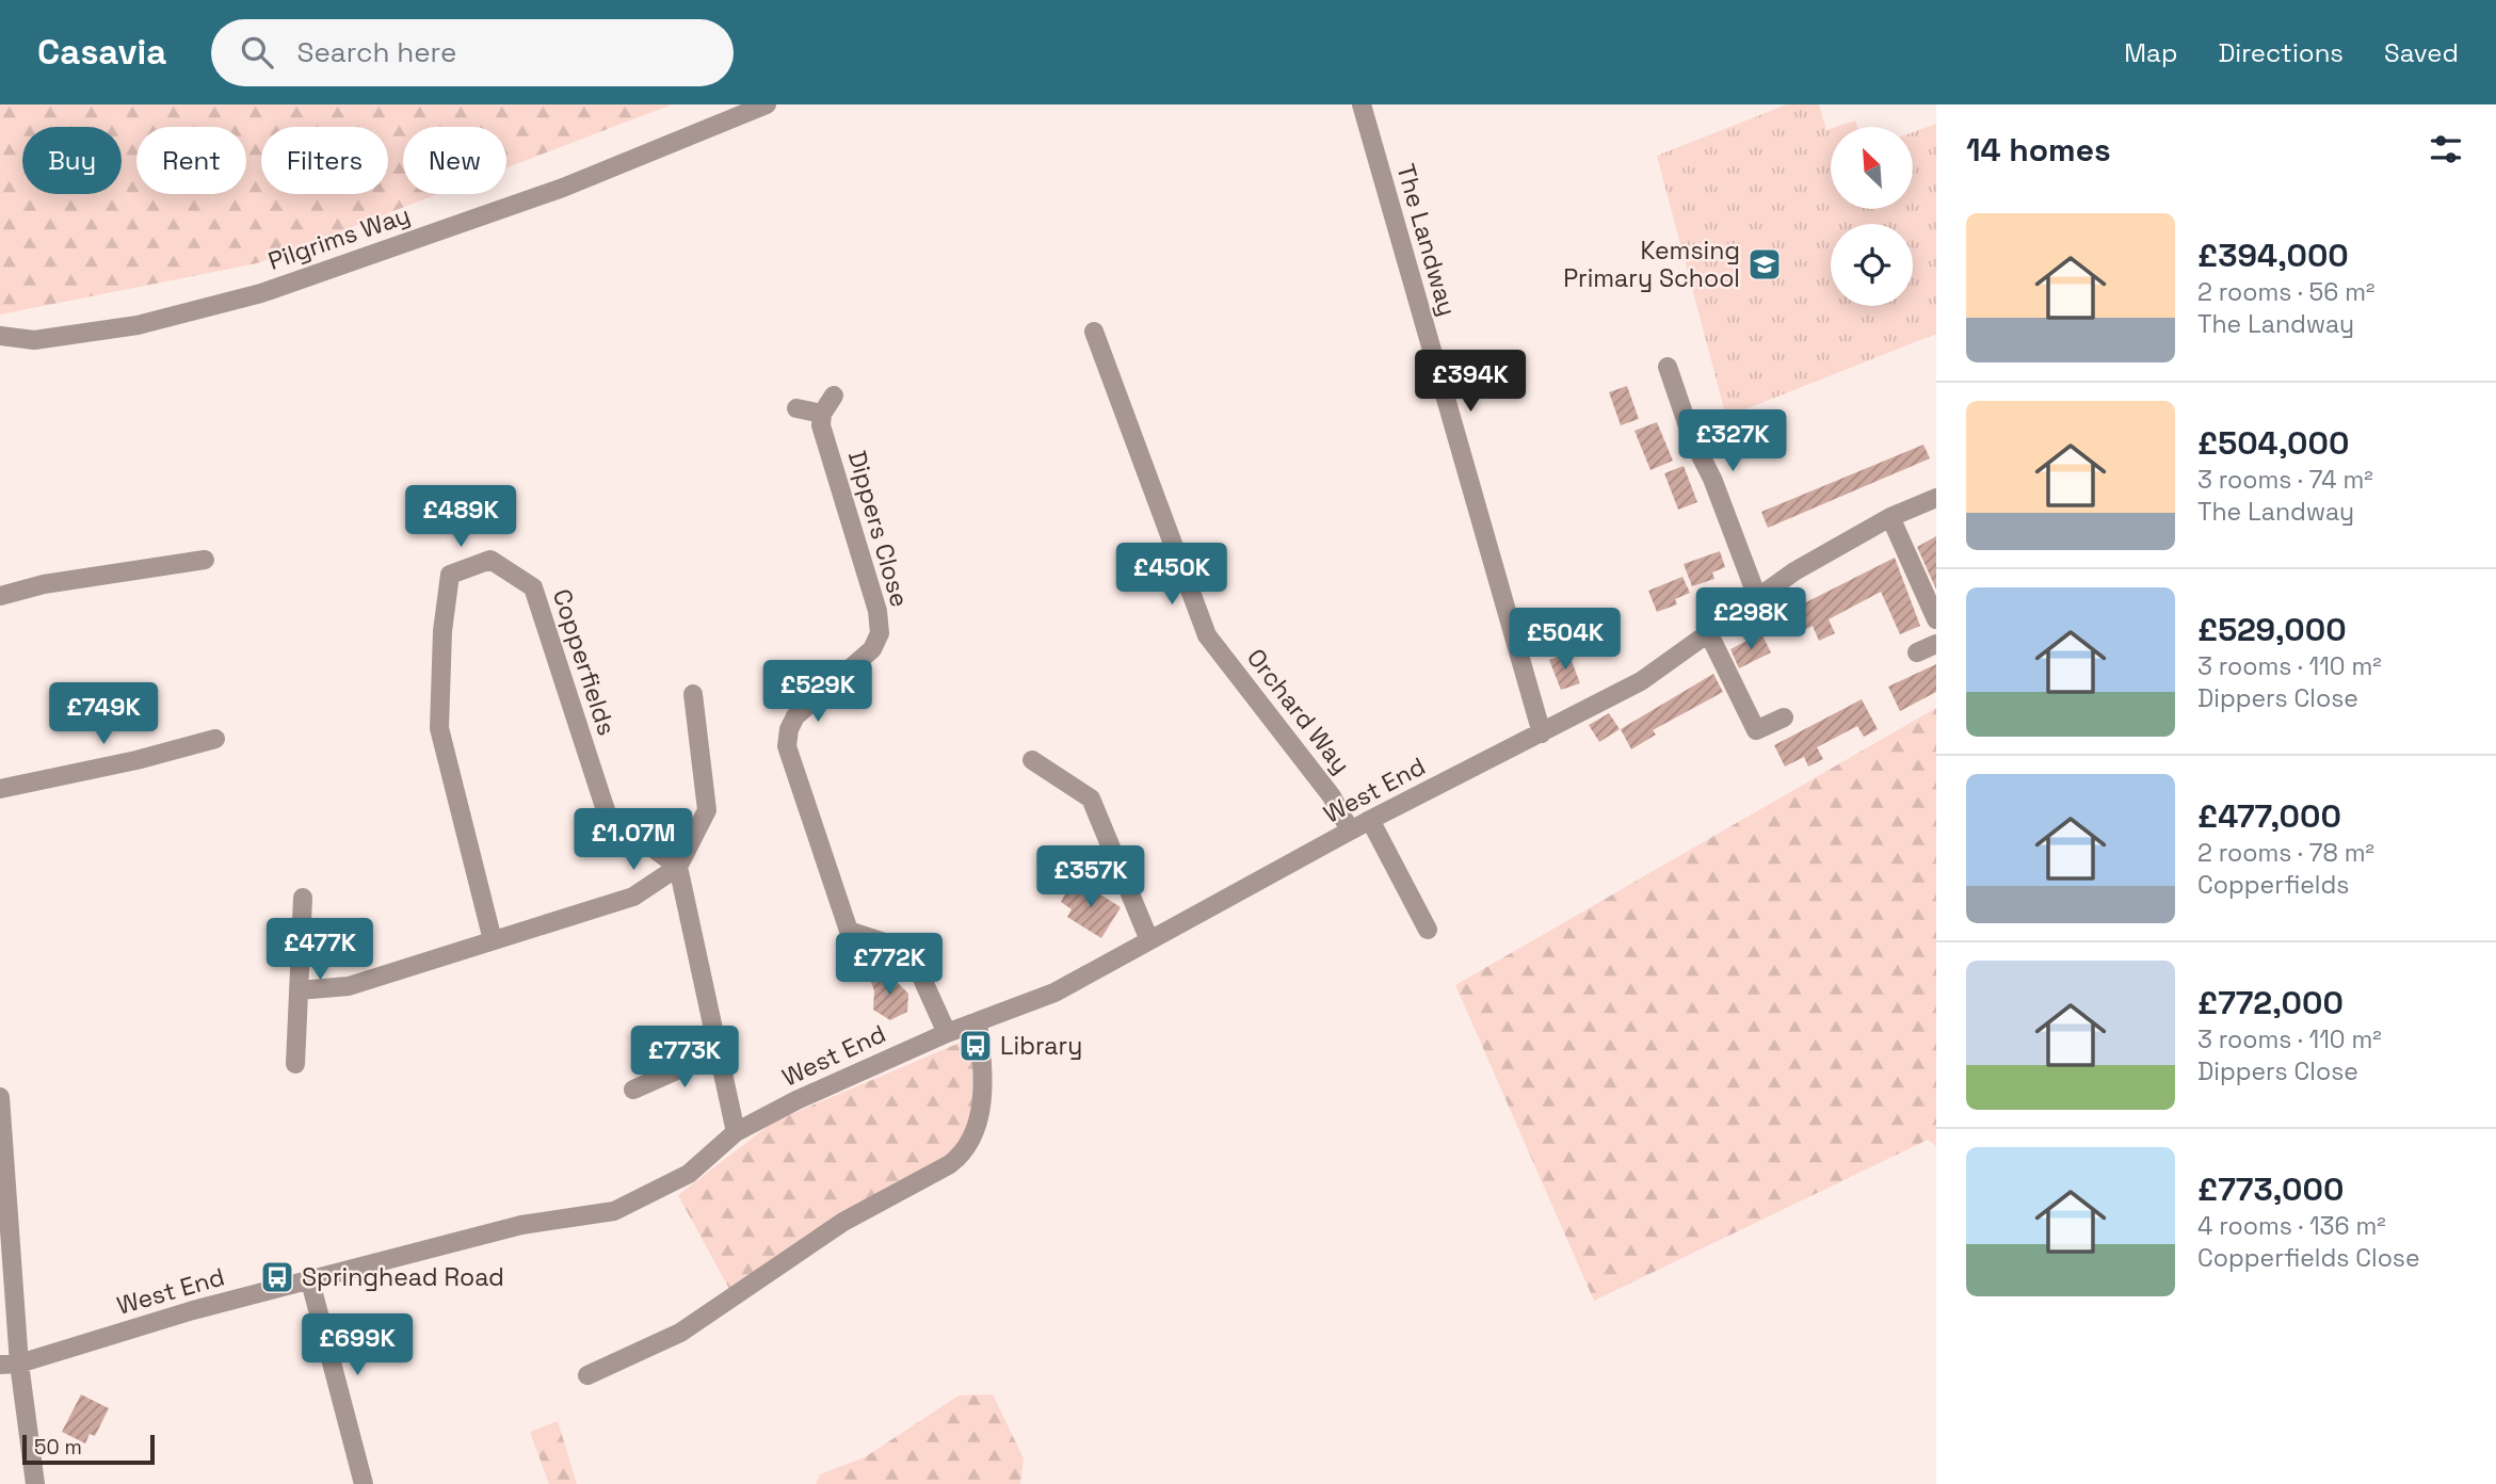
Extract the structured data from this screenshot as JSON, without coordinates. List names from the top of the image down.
{
  "streets": {
    "street": [
      "Pilgrims Way",
      "The Landway",
      "Dippers Close",
      "Copperfields",
      "Orchard Way",
      "West End"
    ]
  },
  "crossings": [
    ["The Landway", "West End"],
    ["Dippers Close", "West End"],
    ["Orchard Way", "West End"]
  ],
  "places": {
    "school or university": ["Kemsing Primary School"],
    "bus stop": ["Library", "Springhead Road"]
  },
  "scale_bar": "50 m",
  "north": "top left",
  "page": {
    "header": "Casavia",
    "search": "Search here",
    "nav": ["Map", "Directions", "Saved"],
    "heading": "14 homes",
    "chip": [
      "Buy",
      "Rent",
      "Filters",
      "New"
    ],
    "list": [
      {
        "name": "£394,000",
        "note": "2 rooms · 56 m² · The Landway"
      },
      {
        "name": "£504,000",
        "note": "3 rooms · 74 m² · The Landway"
      },
      {
        "name": "£529,000",
        "note": "3 rooms · 110 m² · Dippers Close"
      },
      {
        "name": "£477,000",
        "note": "2 rooms · 78 m² · Copperfields"
      },
      {
        "name": "£772,000",
        "note": "3 rooms · 110 m² · Dippers Close"
      },
      {
        "name": "£773,000",
        "note": "4 rooms · 136 m² · Copperfields Close"
      }
    ],
    "price": [
      "£394K",
      "£327K",
      "£489K",
      "£450K",
      "£298K",
      "£504K",
      "£529K",
      "£749K",
      "£1.07M",
      "£357K",
      "£477K",
      "£772K",
      "£773K",
      "£699K"
    ],
    "scale": "50 m"
  }
}
